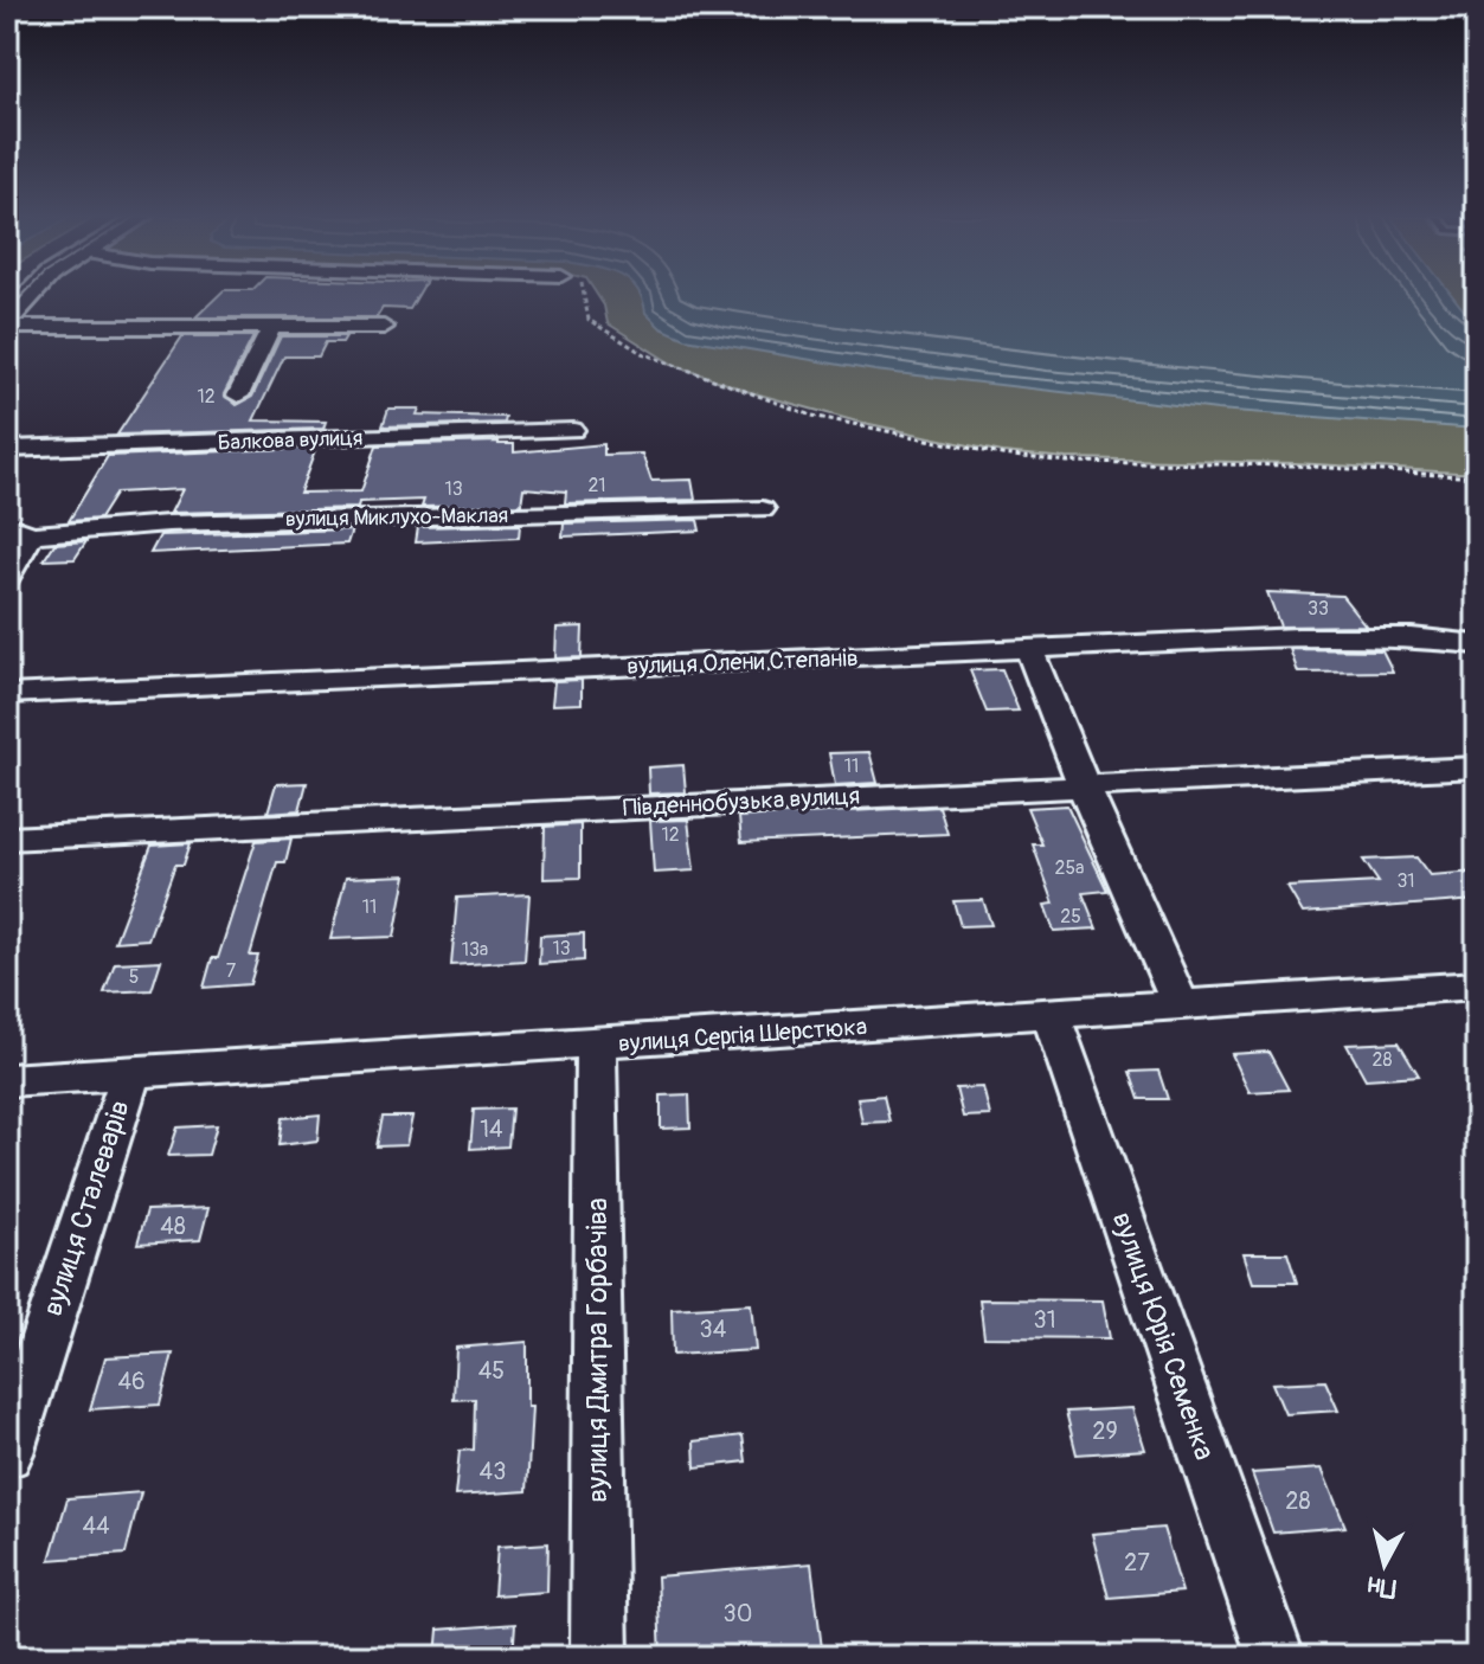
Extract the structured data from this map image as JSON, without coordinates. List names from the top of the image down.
{
  "streets": {
    "street": [
      "Балкова вулиця",
      "вулиця Миклухо-Маклая",
      "вулиця Олени Степанів",
      "Південнобузька вулиця",
      "вулиця Сергія Шерстюка",
      "вулиця Сталеварів",
      "вулиця Юрія Семенка",
      "вулиця Дмитра Горбачіва"
    ]
  },
  "crossings": [
    ["вулиця Сергія Шерстюка", "вулиця Сталеварів"],
    ["вулиця Сергія Шерстюка", "вулиця Юрія Семенка"],
    ["вулиця Сергія Шерстюка", "вулиця Дмитра Горбачіва"]
  ],
  "house_numbers": [
    "12",
    "21",
    "13",
    "33",
    "11",
    "12",
    "25а",
    "31",
    "11",
    "25",
    "13",
    "13а",
    "7",
    "5",
    "28",
    "14",
    "48",
    "31",
    "34",
    "45",
    "46",
    "29",
    "43",
    "28",
    "44",
    "27",
    "30"
  ],
  "north": "bottom"
}
